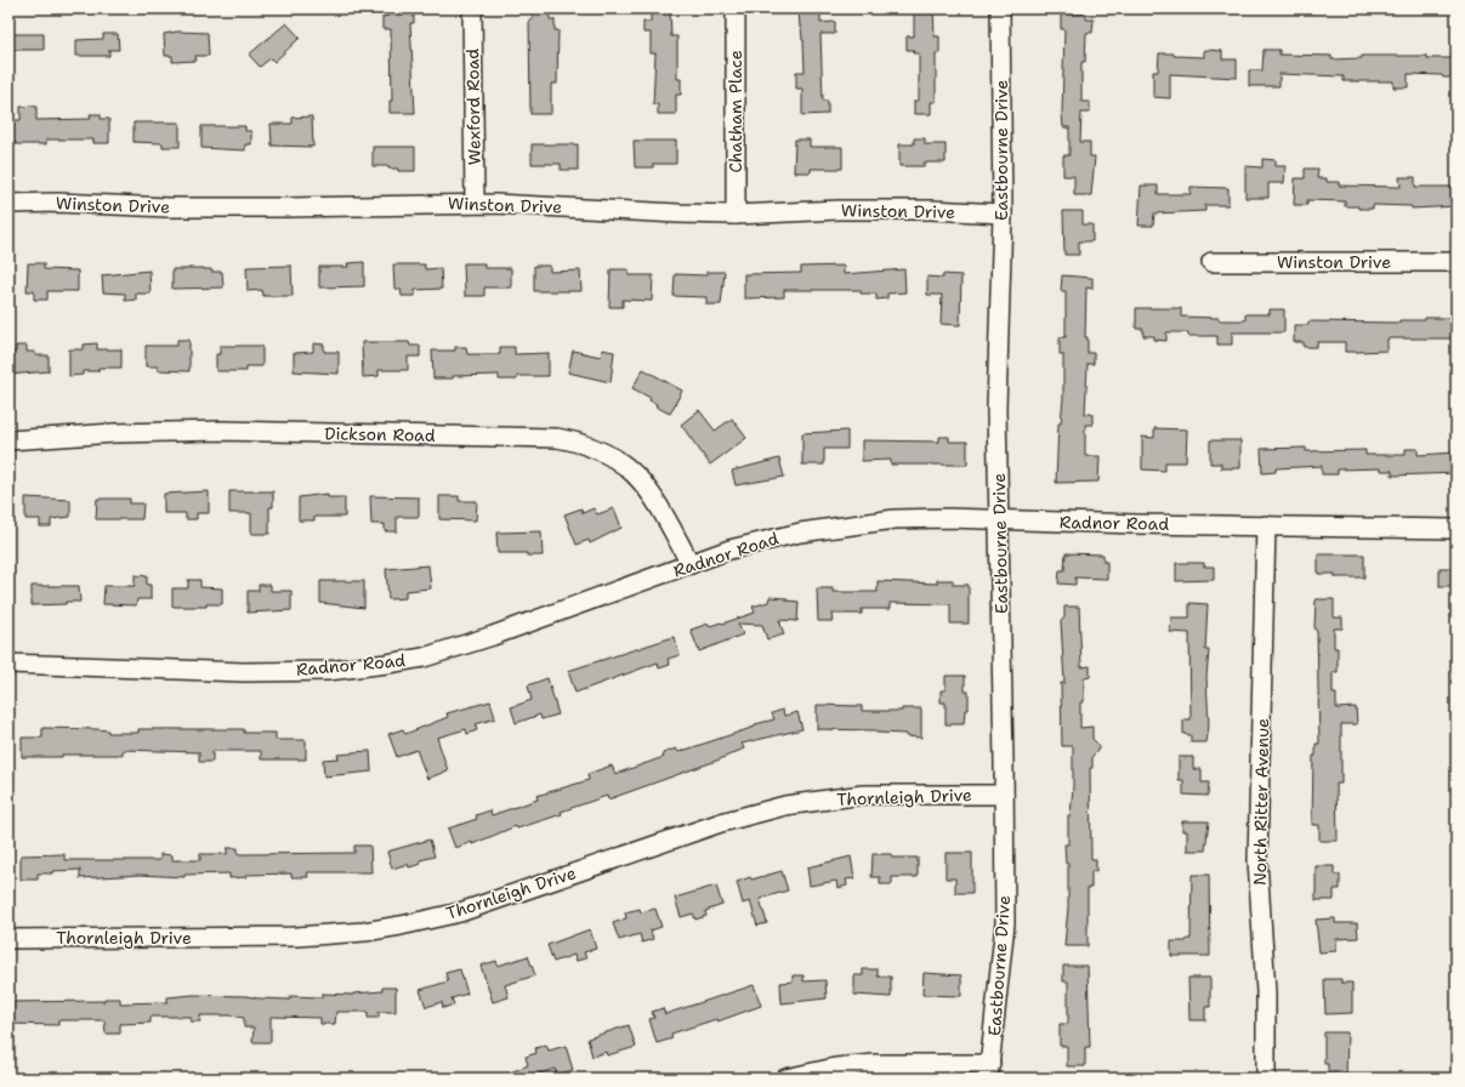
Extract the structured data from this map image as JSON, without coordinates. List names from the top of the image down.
{
  "streets": {
    "street": [
      "Wexford Road",
      "Chatham Place",
      "Eastbourne Drive",
      "Winston Drive",
      "Dickson Road",
      "Radnor Road",
      "Thornleigh Drive",
      "North Ritter Avenue"
    ]
  },
  "crossings": [
    ["Wexford Road", "Winston Drive"],
    ["Chatham Place", "Winston Drive"],
    ["Eastbourne Drive", "Winston Drive"],
    ["Eastbourne Drive", "Radnor Road"],
    ["Eastbourne Drive", "Thornleigh Drive"],
    ["Dickson Road", "Radnor Road"],
    ["Radnor Road", "North Ritter Avenue"]
  ]
}
